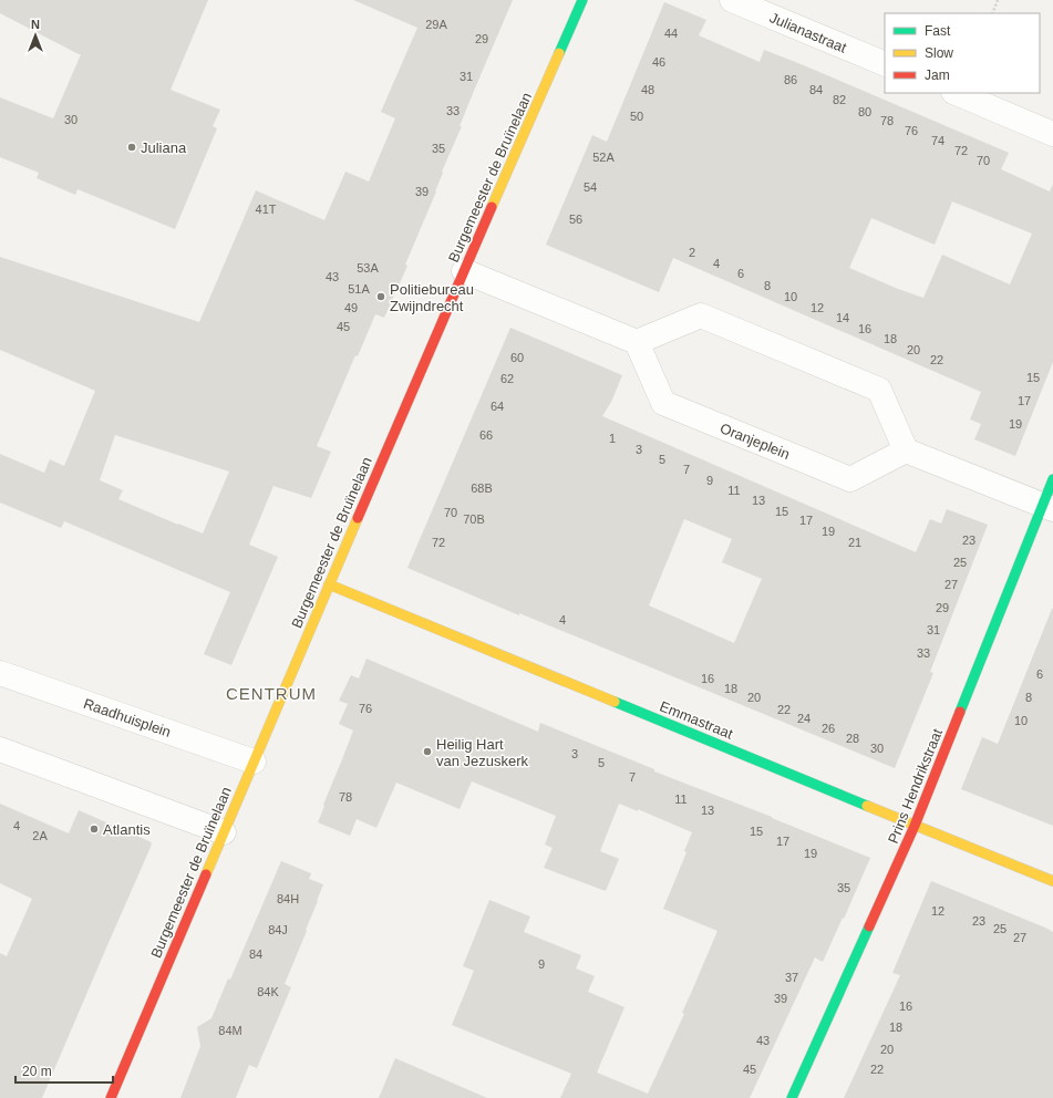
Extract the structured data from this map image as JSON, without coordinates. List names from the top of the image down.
{
  "streets": {
    "street": [
      "Julianastraat",
      "Burgemeester de Bruïnelaan",
      "Oranjeplein",
      "Raadhuisplein",
      "Emmastraat",
      "Prins Hendrikstraat"
    ]
  },
  "crossings": [
    ["Burgemeester de Bruïnelaan", "Raadhuisplein"],
    ["Burgemeester de Bruïnelaan", "Emmastraat"],
    ["Emmastraat", "Prins Hendrikstraat"]
  ],
  "districts": ["CENTRUM"],
  "places": [
    "Juliana",
    "Politiebureau Zwijndrecht",
    "Heilig Hart van Jezuskerk",
    "Atlantis"
  ],
  "house_numbers": [
    "29A",
    "44",
    "29",
    "46",
    "31",
    "86",
    "48",
    "84",
    "82",
    "33",
    "80",
    "50",
    "30",
    "78",
    "76",
    "74",
    "35",
    "72",
    "52A",
    "70",
    "54",
    "39",
    "41T",
    "56",
    "2",
    "4",
    "53A",
    "6",
    "43",
    "8",
    "51A",
    "10",
    "49",
    "12",
    "14",
    "45",
    "16",
    "18",
    "20",
    "60",
    "22",
    "15",
    "62",
    "17",
    "64",
    "19",
    "66",
    "1",
    "3",
    "5",
    "7",
    "9",
    "68B",
    "11",
    "13",
    "15",
    "70",
    "70B",
    "17",
    "19",
    "23",
    "72",
    "21",
    "25",
    "27",
    "29",
    "4",
    "31",
    "33",
    "6",
    "16",
    "18",
    "20",
    "8",
    "76",
    "22",
    "24",
    "10",
    "26",
    "28",
    "30",
    "3",
    "5",
    "7",
    "78",
    "11",
    "13",
    "4",
    "15",
    "2A",
    "17",
    "19",
    "35",
    "84H",
    "12",
    "23",
    "25",
    "84J",
    "27",
    "84",
    "9",
    "37",
    "84K",
    "39",
    "16",
    "18",
    "84M",
    "43",
    "20",
    "45",
    "22"
  ],
  "legend": ["Fast", "Slow", "Jam"],
  "scale_bar": "20 m",
  "north": "top"
}
